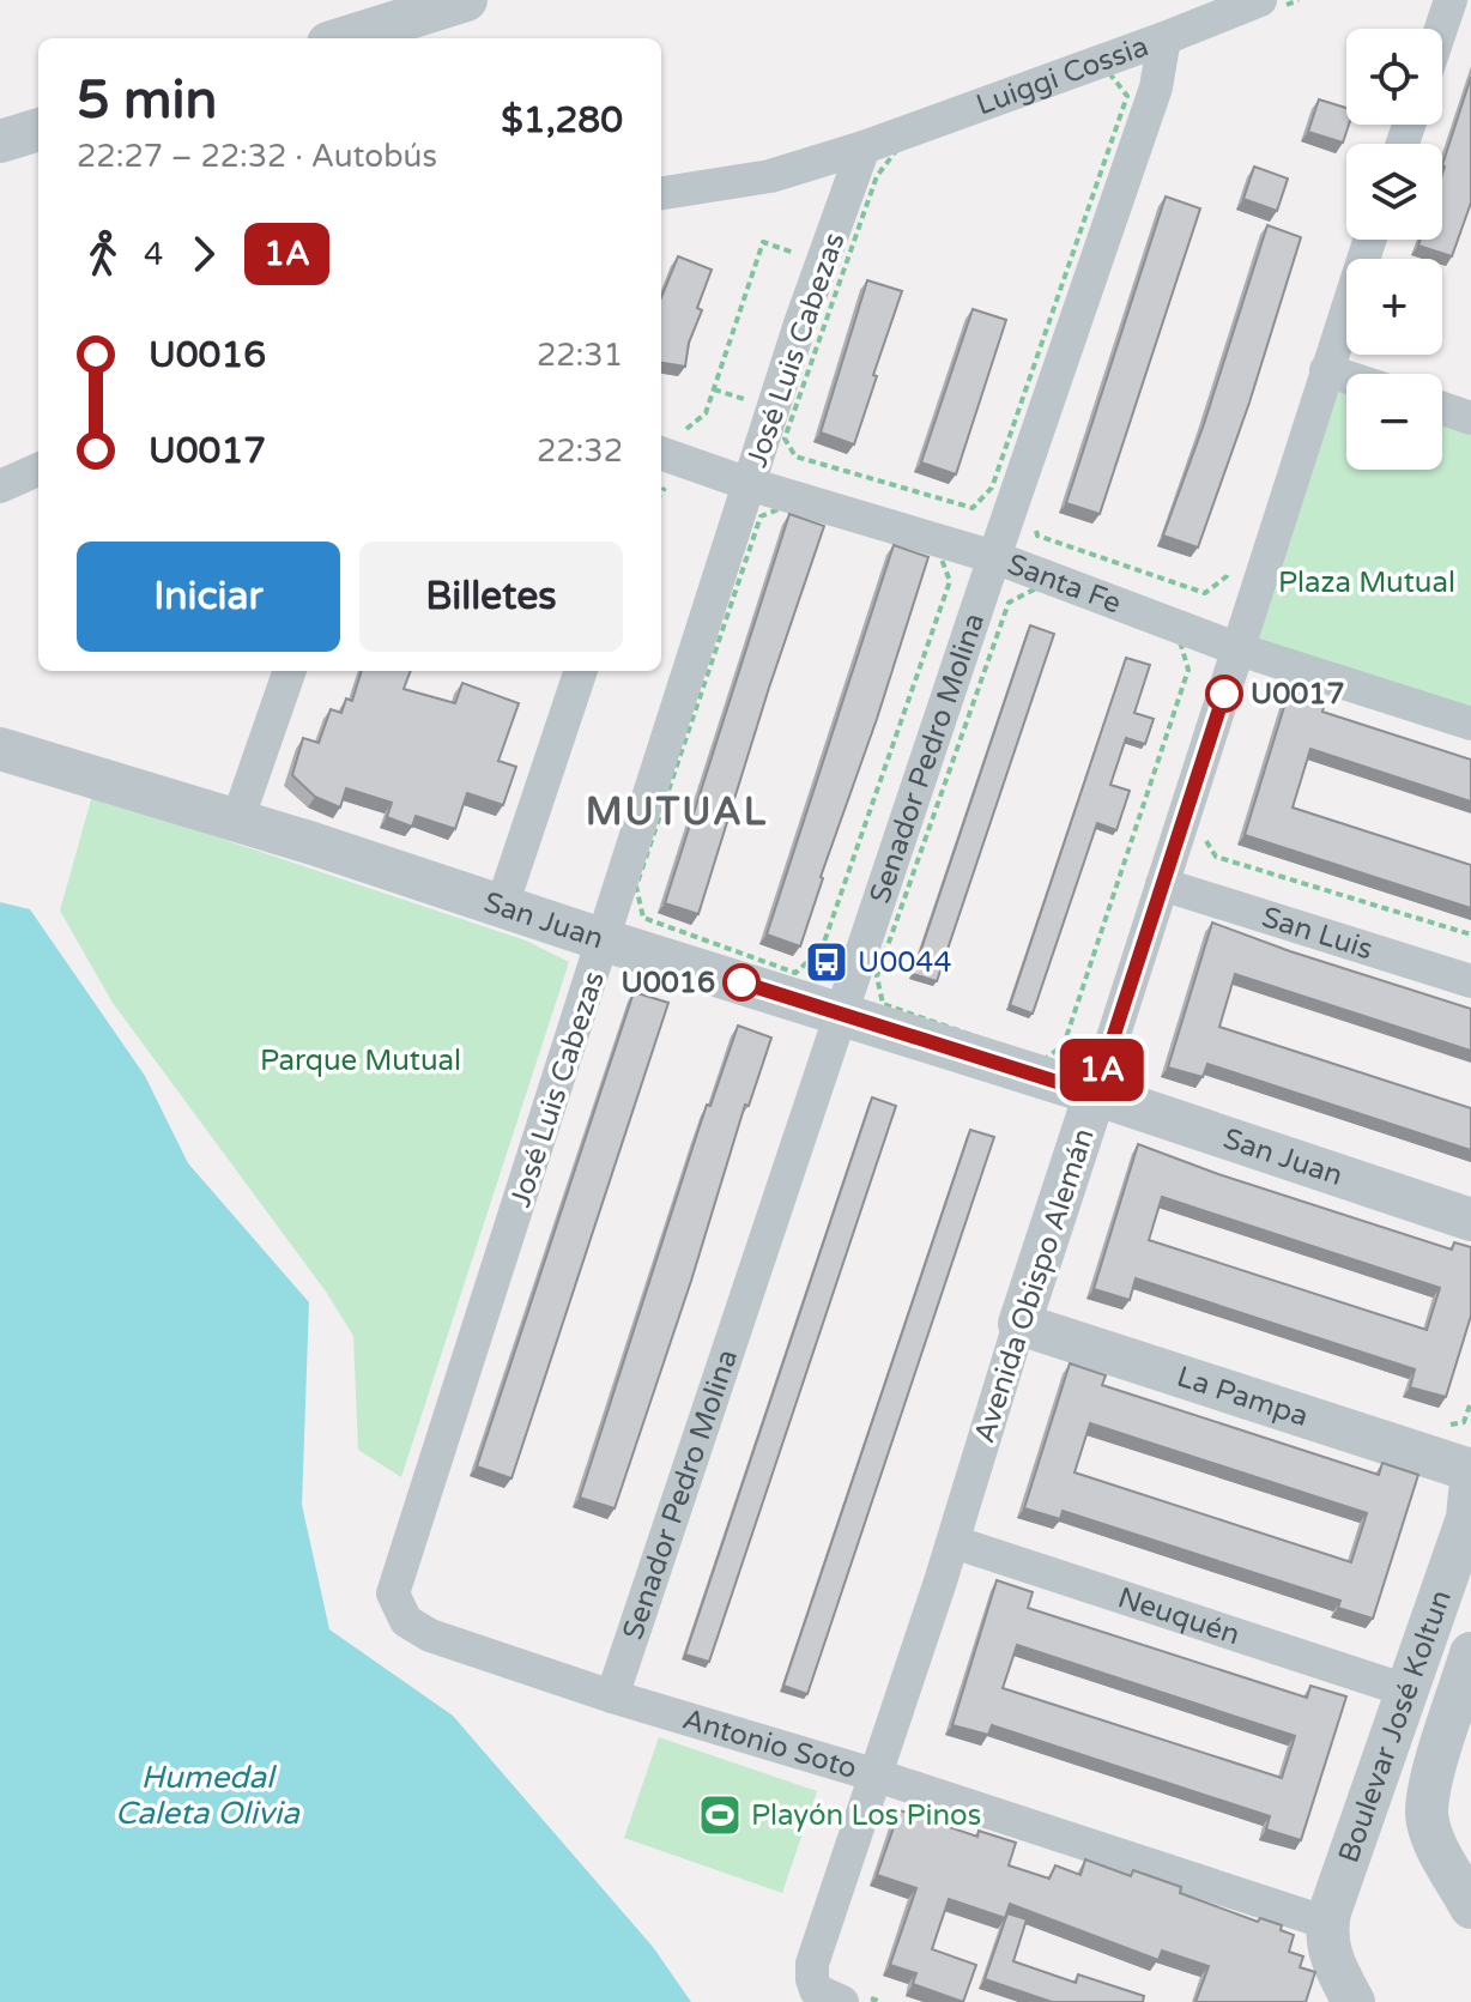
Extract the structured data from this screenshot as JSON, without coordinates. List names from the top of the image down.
{
  "streets": {
    "street": [
      "Luiggi Cossia",
      "José Luis Cabezas",
      "Santa Fe",
      "Senador Pedro Molina",
      "San Juan",
      "San Luis",
      "Avenida Obispo Alemán",
      "La Pampa",
      "Neuquén",
      "Boulevar José Koltun",
      "Antonio Soto"
    ]
  },
  "crossings": [
    ["Luiggi Cossia", "José Luis Cabezas"],
    ["Luiggi Cossia", "Senador Pedro Molina"],
    ["José Luis Cabezas", "Santa Fe"],
    ["José Luis Cabezas", "San Juan"],
    ["José Luis Cabezas", "Antonio Soto"],
    ["Santa Fe", "Senador Pedro Molina"],
    ["Santa Fe", "Avenida Obispo Alemán"],
    ["Senador Pedro Molina", "San Juan"],
    ["Senador Pedro Molina", "Antonio Soto"],
    ["San Juan", "Avenida Obispo Alemán"],
    ["San Luis", "Avenida Obispo Alemán"],
    ["Avenida Obispo Alemán", "La Pampa"],
    ["Avenida Obispo Alemán", "Neuquén"],
    ["Avenida Obispo Alemán", "Antonio Soto"],
    ["La Pampa", "Boulevar José Koltun"],
    ["Neuquén", "Boulevar José Koltun"],
    ["Boulevar José Koltun", "Antonio Soto"]
  ],
  "districts": ["MUTUAL"],
  "water": ["Humedal Caleta Olivia"],
  "parks": ["Plaza Mutual", "Parque Mutual"],
  "places": {
    "other": ["U0017", "U0016"],
    "bus stop": ["U0044"],
    "sports": ["Playón Los Pinos"]
  },
  "lines": ["bus line 1A"],
  "page": {
    "on_map": "1A",
    "map_buttons": ["+", "−"],
    "heading": ["5 min", "22:27 – 22:32 · Autobús", "$1,280"],
    "legs": ["4", "1A"],
    "list": [
      {
        "name": "U0016",
        "value": "22:31"
      },
      {
        "name": "U0017",
        "value": "22:32"
      }
    ],
    "buttons": ["Iniciar", "Billetes"]
  }
}
